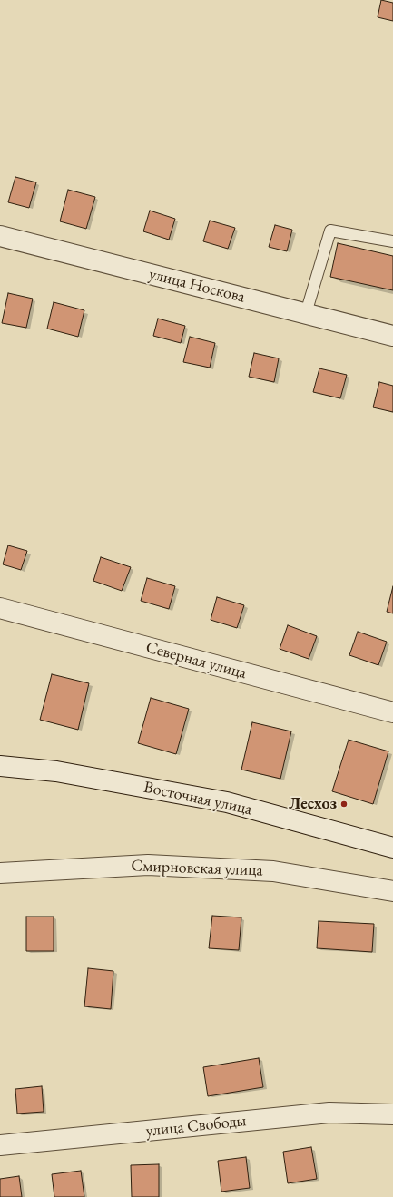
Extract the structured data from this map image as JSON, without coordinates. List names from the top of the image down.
{
  "streets": {
    "street": [
      "улица Носкова",
      "Северная улица",
      "Восточная улица",
      "Смирновская улица",
      "улица Свободы"
    ]
  },
  "places": ["Лесхоз"]
}
